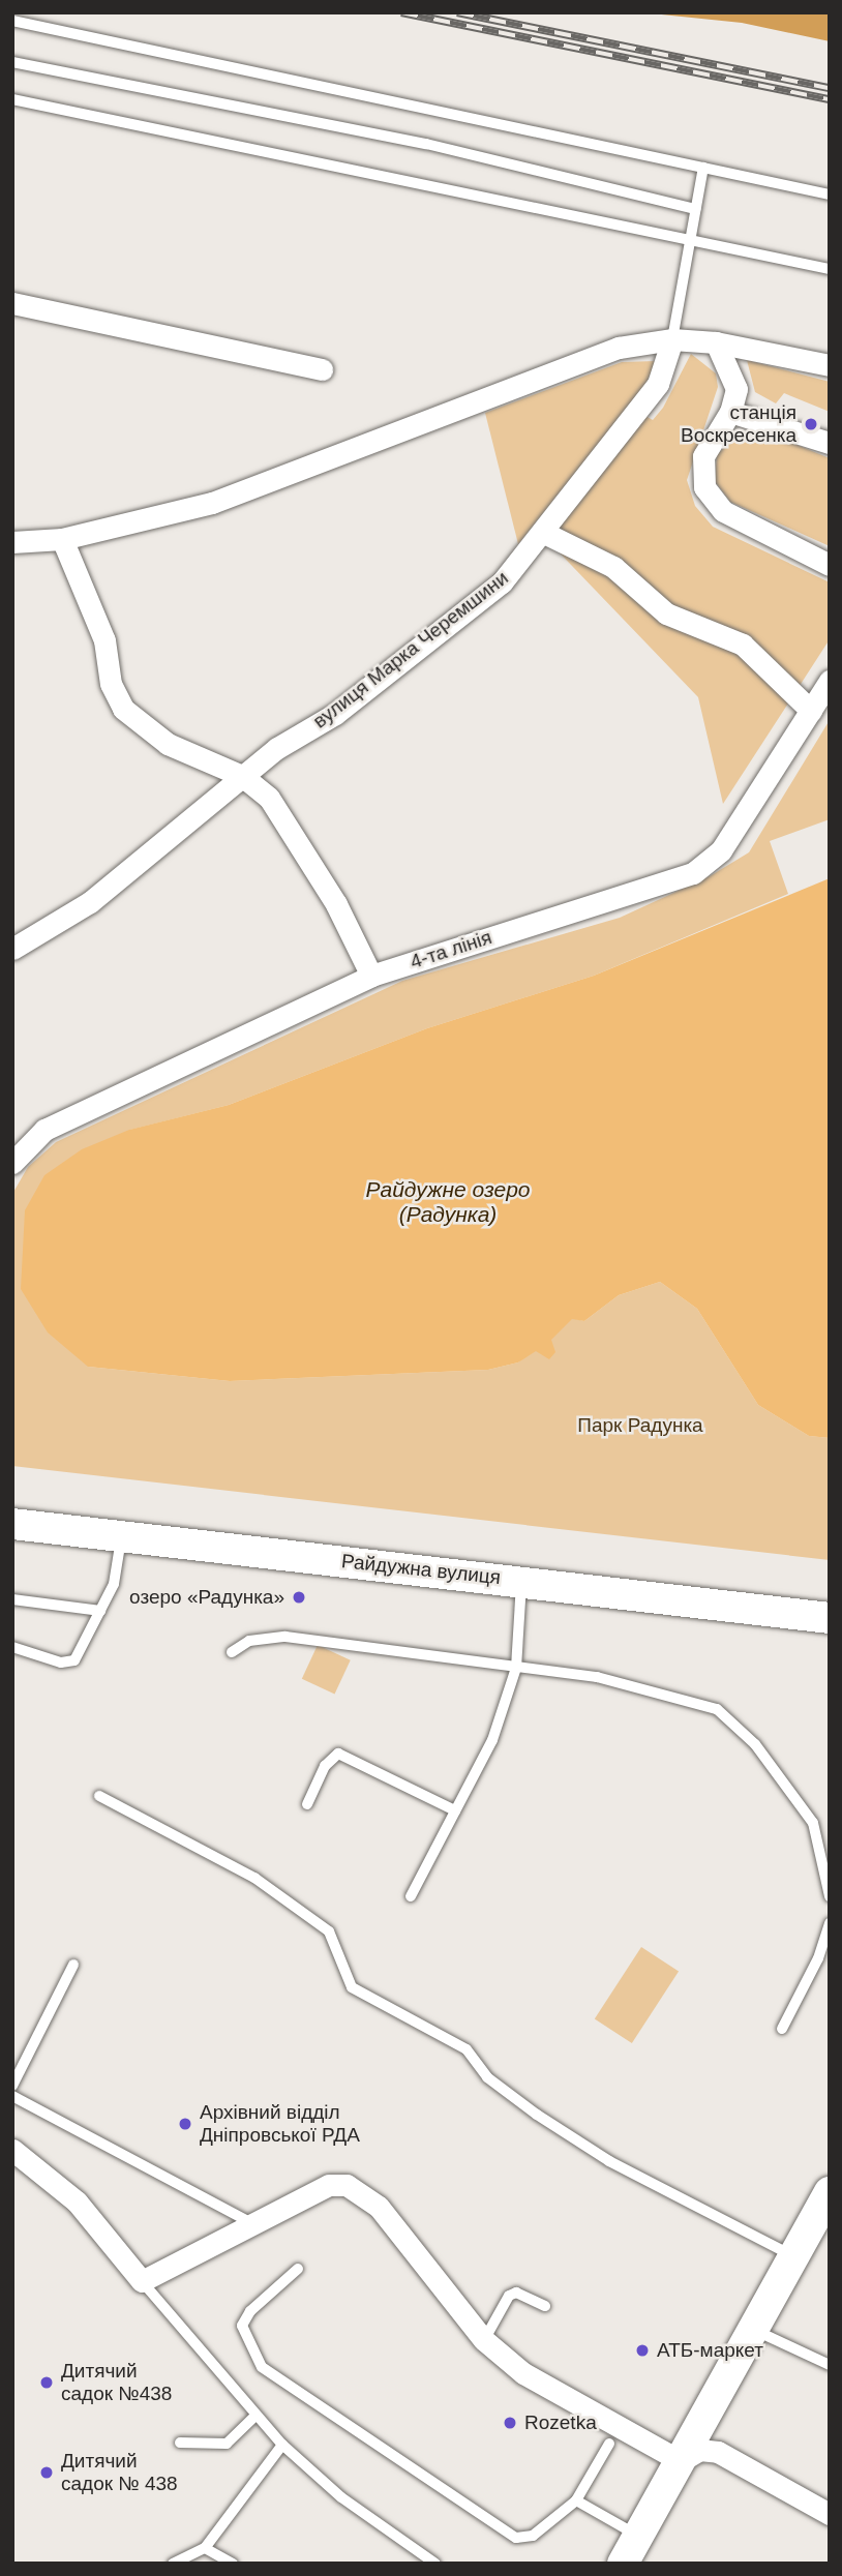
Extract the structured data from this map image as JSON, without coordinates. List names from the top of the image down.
{
  "streets": {
    "street": ["вулиця Марка Черемшини", "4-та лінія", "Райдужна вулиця"]
  },
  "water": ["Райдужне озеро (Радунка)"],
  "parks": ["Парк Радунка"],
  "places": [
    "станція Воскресенка",
    "озеро «Радунка»",
    "Архівний відділ Дніпровської РДА",
    "АТБ-маркет",
    "Дитячий садок №438",
    "Rozetka",
    "Дитячий садок № 438"
  ]
}
